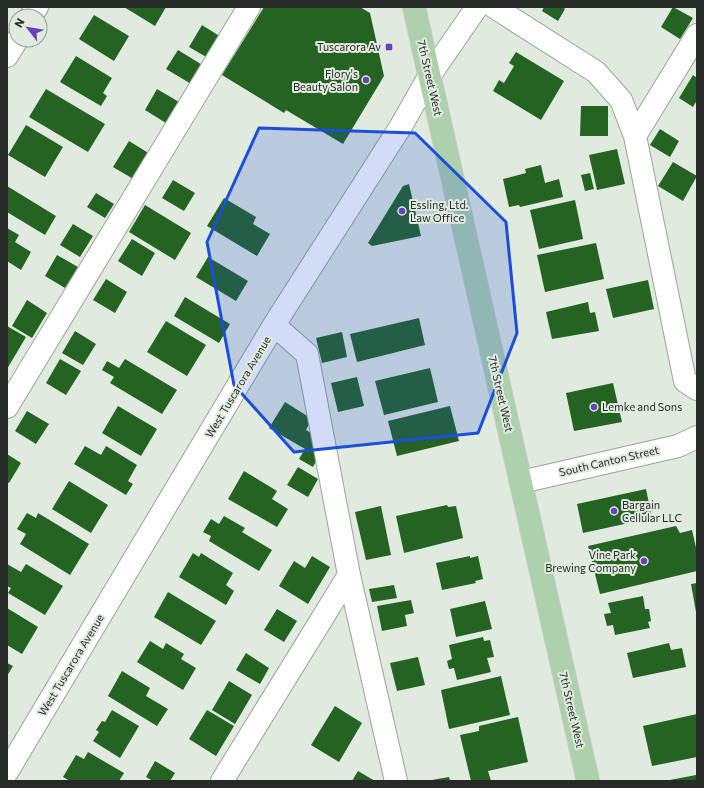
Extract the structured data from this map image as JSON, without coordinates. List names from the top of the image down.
{
  "streets": {
    "main road": ["7th Street West"],
    "street": ["West Tuscarora Avenue", "South Canton Street"]
  },
  "crossings": [
    ["7th Street West", "West Tuscarora Avenue"],
    ["7th Street West", "South Canton Street"]
  ],
  "places": {
    "transit": ["Tuscarora Av"],
    "other": [
      "Flory's Beauty Salon",
      "Essling, Ltd. Law Office",
      "Lemke and Sons",
      "Bargain Cellular LLC",
      "Vine Park Brewing Company"
    ]
  },
  "north": "top left"
}
